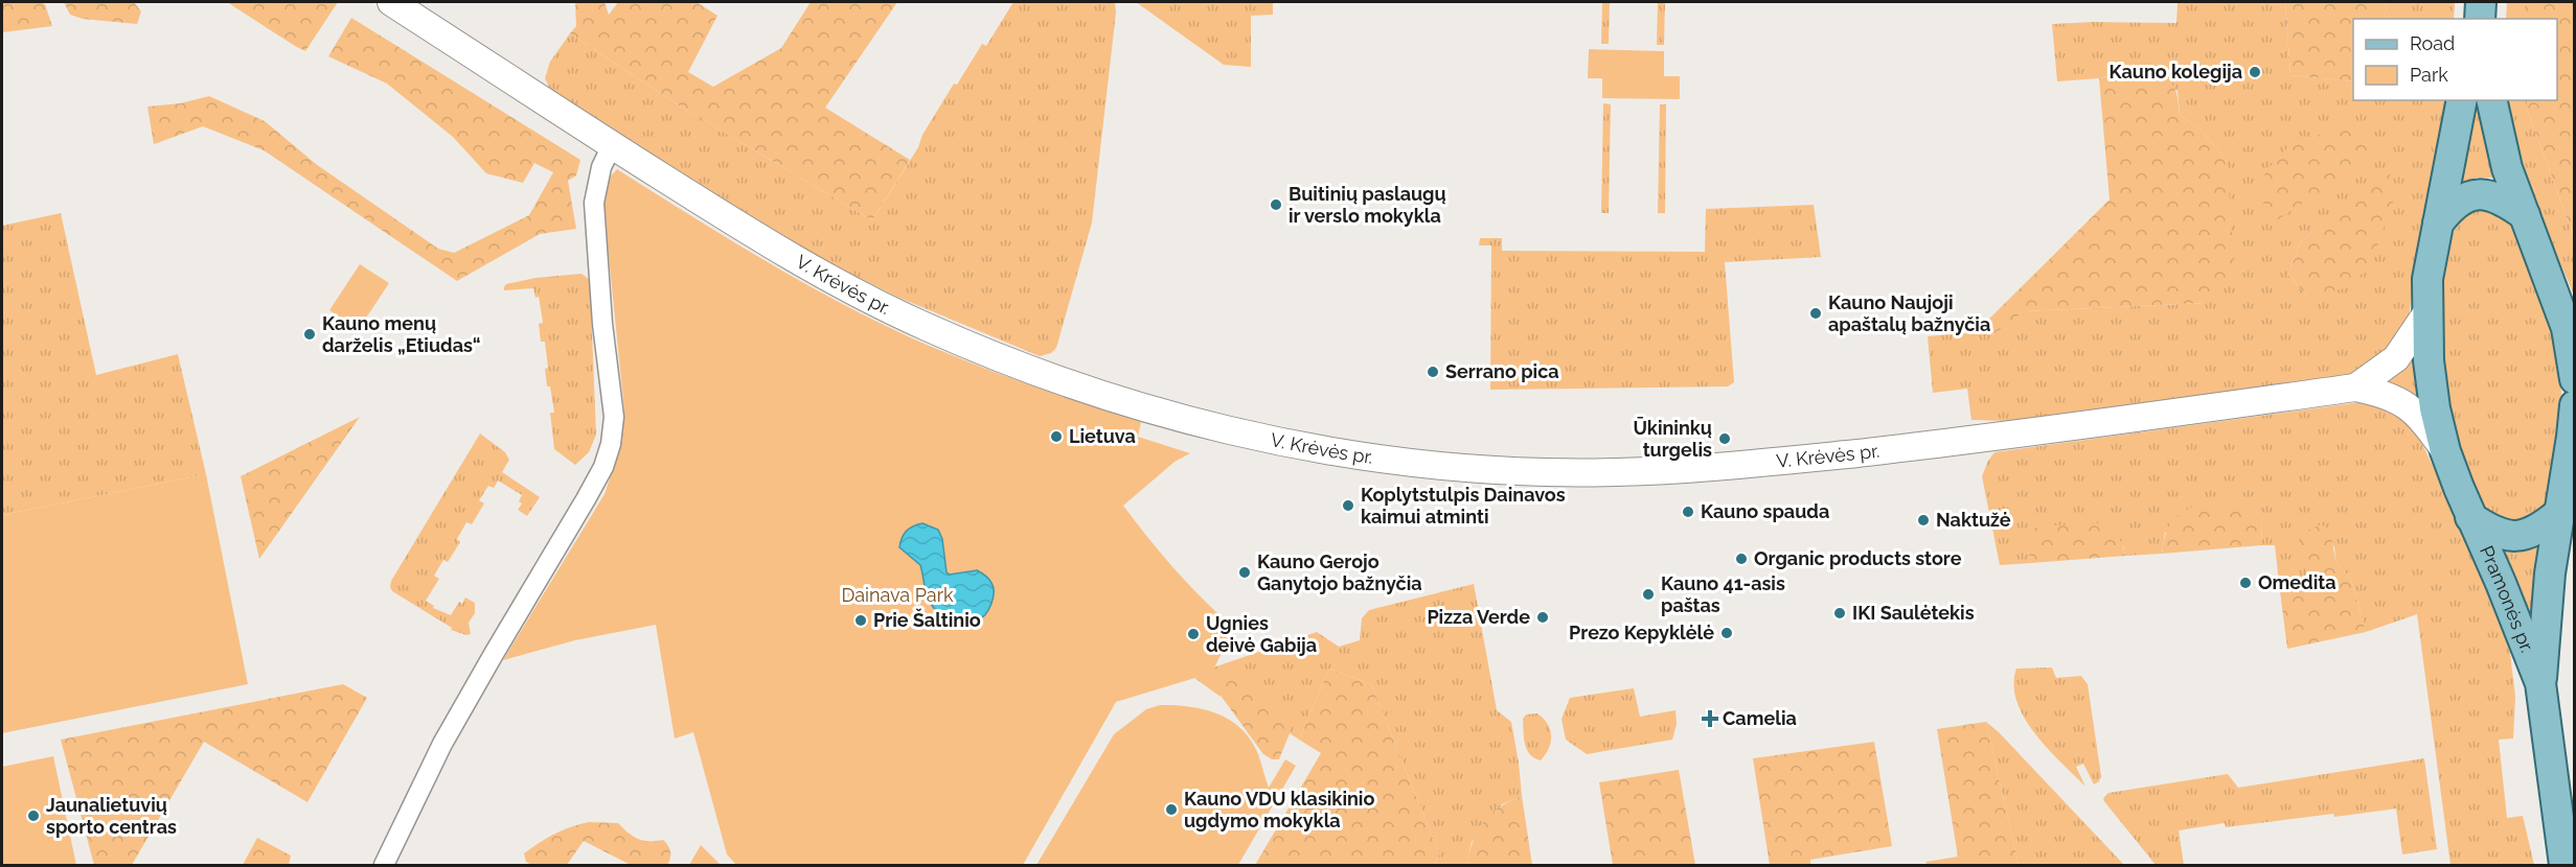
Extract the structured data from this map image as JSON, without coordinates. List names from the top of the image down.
{
  "streets": {
    "main road": ["V. Krėvės pr.", "Pramonės pr."]
  },
  "crossings": [
    ["V. Krėvės pr.", "Pramonės pr."]
  ],
  "parks": ["Dainava Park"],
  "places": {
    "other": [
      "Kauno kolegija",
      "Buitinių paslaugų ir verslo mokykla",
      "Kauno Naujoji apaštalų bažnyčia",
      "Kauno menų darželis „Etiudas“",
      "Serrano pica",
      "Lietuva",
      "Ūkininkų turgelis",
      "Koplytstulpis Dainavos kaimui atminti",
      "Kauno spauda",
      "Naktužė",
      "Organic products store",
      "Kauno Gerojo Ganytojo bažnyčia",
      "Omedita",
      "Kauno 41-asis paštas",
      "IKI Saulėtekis",
      "Pizza Verde",
      "Prie Šaltinio",
      "Prezo Kepyklėlė",
      "Ugnies deivė Gabija",
      "Kauno VDU klasikinio ugdymo mokykla",
      "Jaunalietuvių sporto centras"
    ],
    "health": ["Camelia"]
  },
  "legend": ["Road", "Park"]
}
